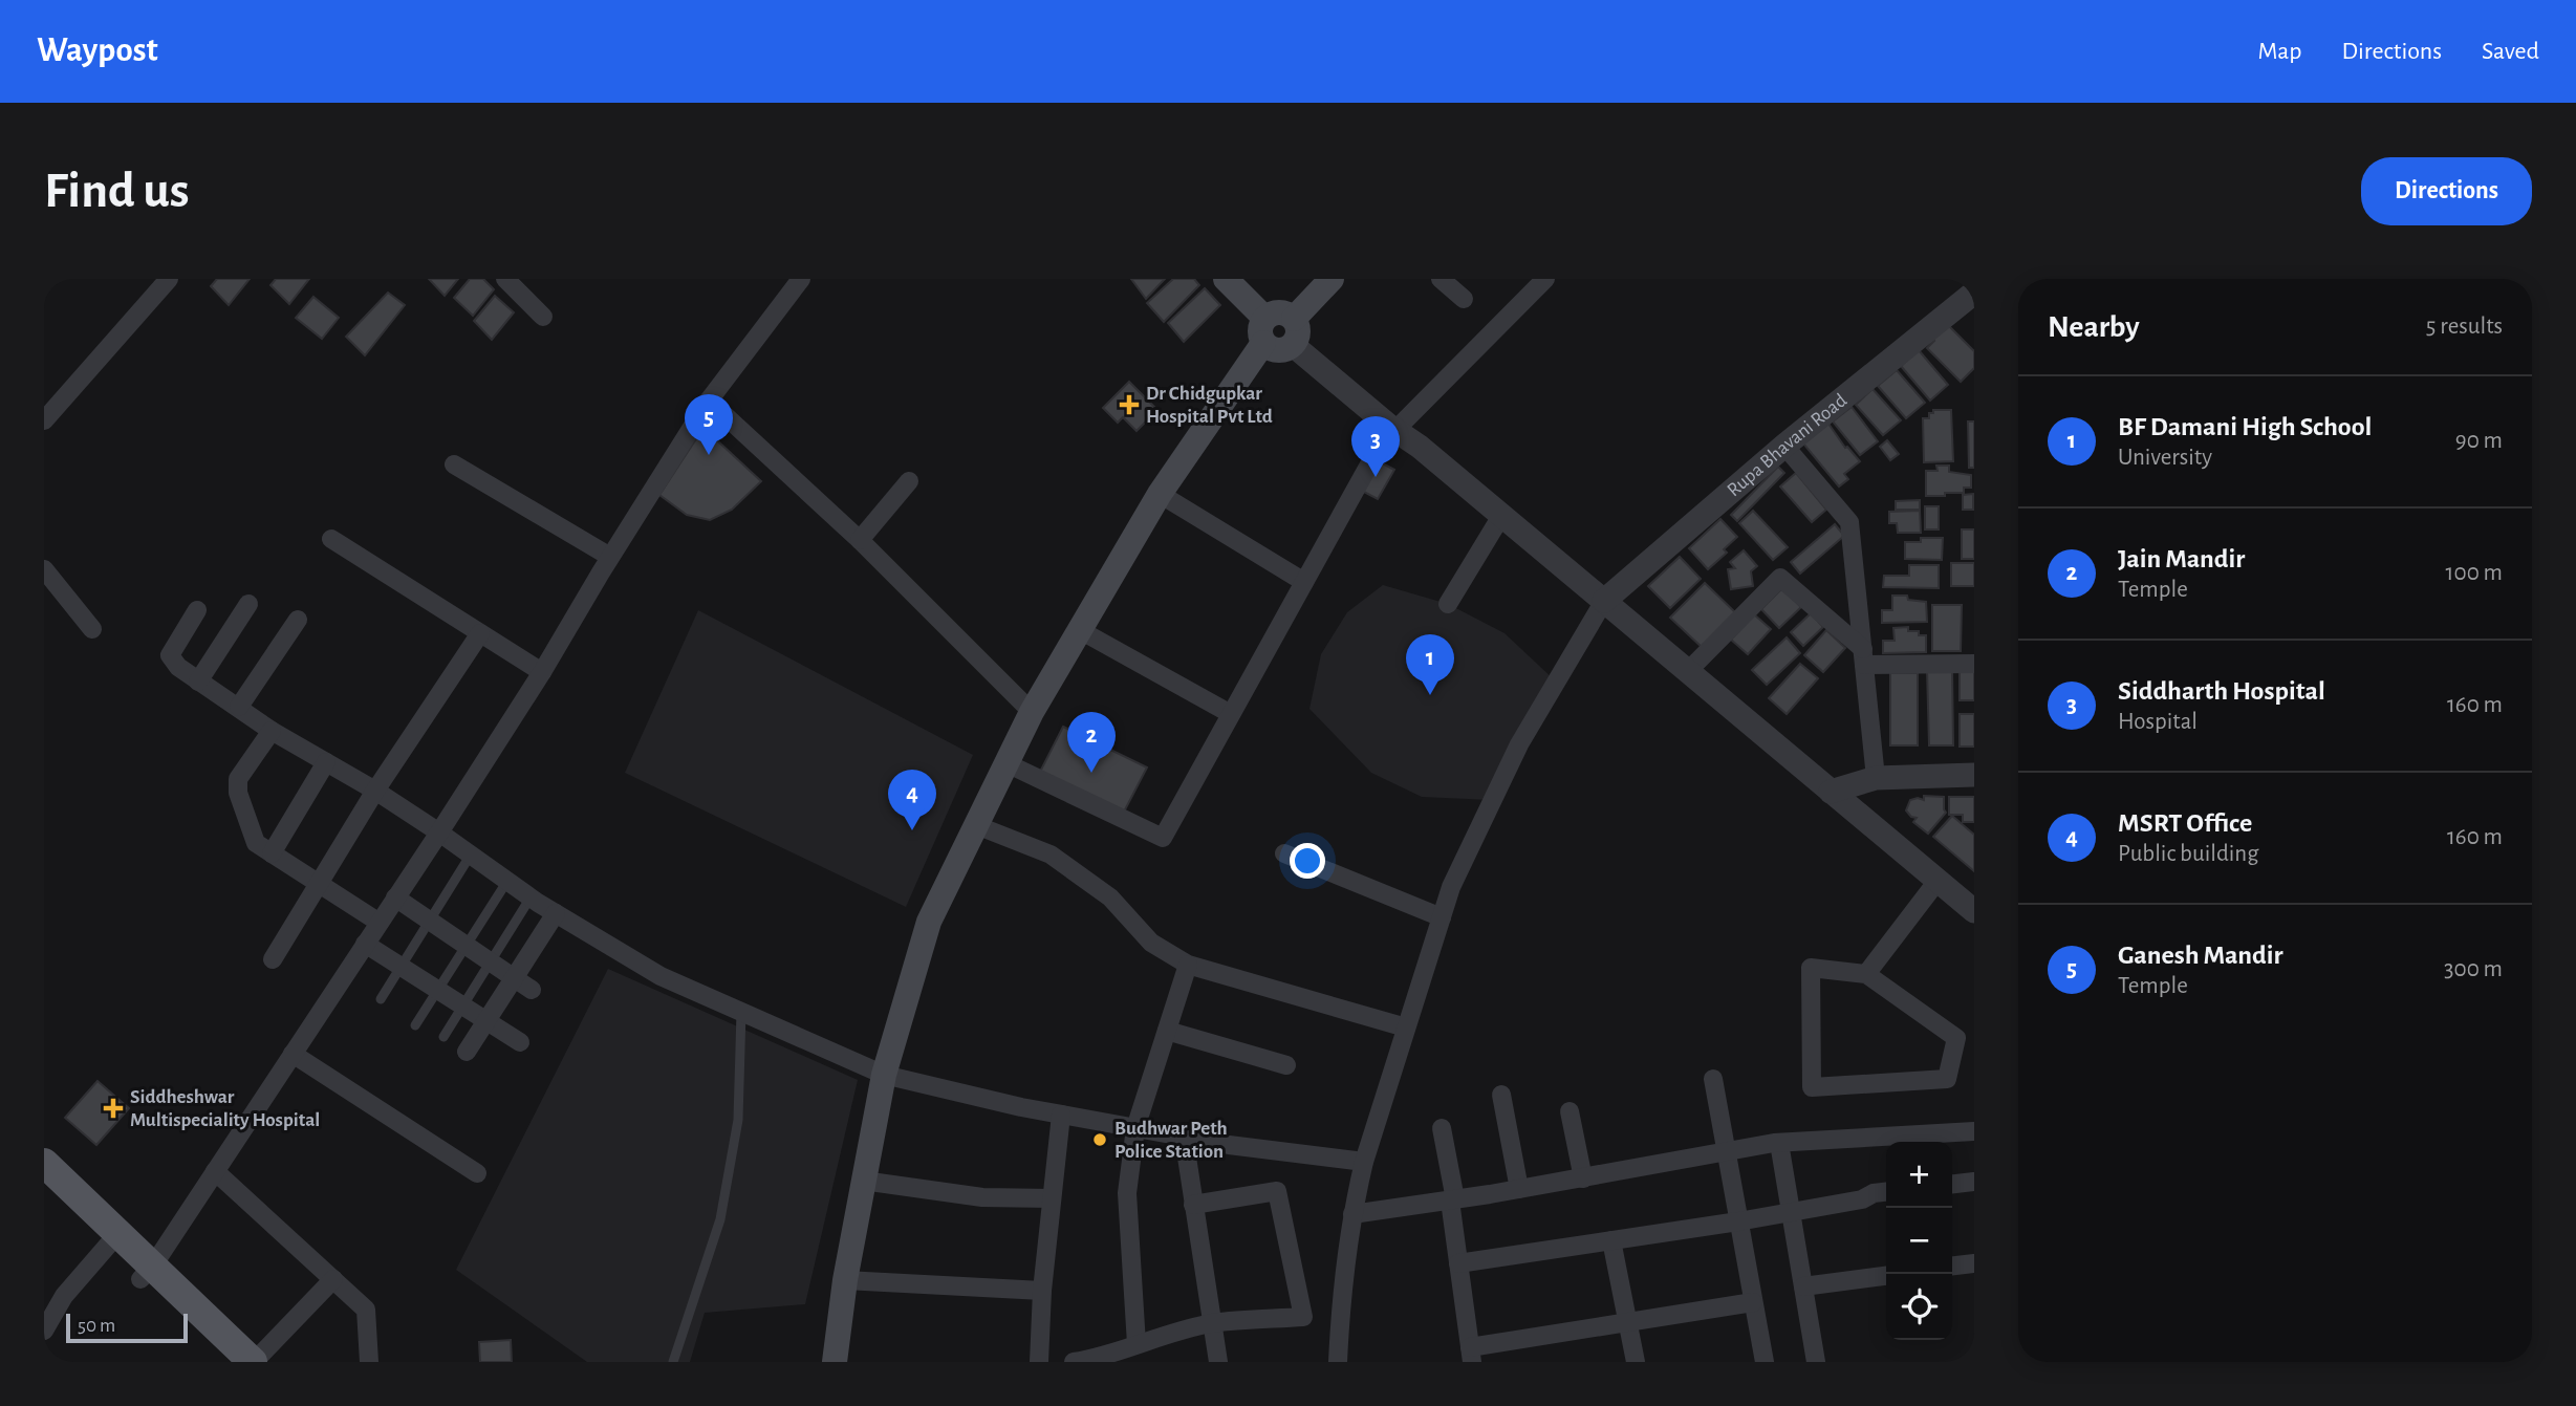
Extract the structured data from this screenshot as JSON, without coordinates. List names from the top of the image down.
{
  "streets": {
    "street": ["Rupa Bhavani Road"]
  },
  "places": {
    "health": ["Dr Chidgupkar Hospital Pvt Ltd", "Siddheshwar Multispeciality Hospital"],
    "other": ["Budhwar Peth Police Station"]
  },
  "scale_bar": "50 m",
  "page": {
    "header": "Waypost",
    "nav": ["Map", "Directions", "Saved"],
    "buttons": "Directions",
    "title": "Find us",
    "heading": ["Nearby", "5 results"],
    "list": [
      {
        "mark": "1",
        "name": "BF Damani High School",
        "note": "University",
        "value": "90 m"
      },
      {
        "mark": "2",
        "name": "Jain Mandir",
        "note": "Temple",
        "value": "100 m"
      },
      {
        "mark": "3",
        "name": "Siddharth Hospital",
        "note": "Hospital",
        "value": "160 m"
      },
      {
        "mark": "4",
        "name": "MSRT Office",
        "note": "Public building",
        "value": "160 m"
      },
      {
        "mark": "5",
        "name": "Ganesh Mandir",
        "note": "Temple",
        "value": "300 m"
      }
    ],
    "pins": [
      "5",
      "3",
      "1",
      "2",
      "4"
    ],
    "map_buttons": ["+", "−"],
    "scale": "50 m"
  }
}
